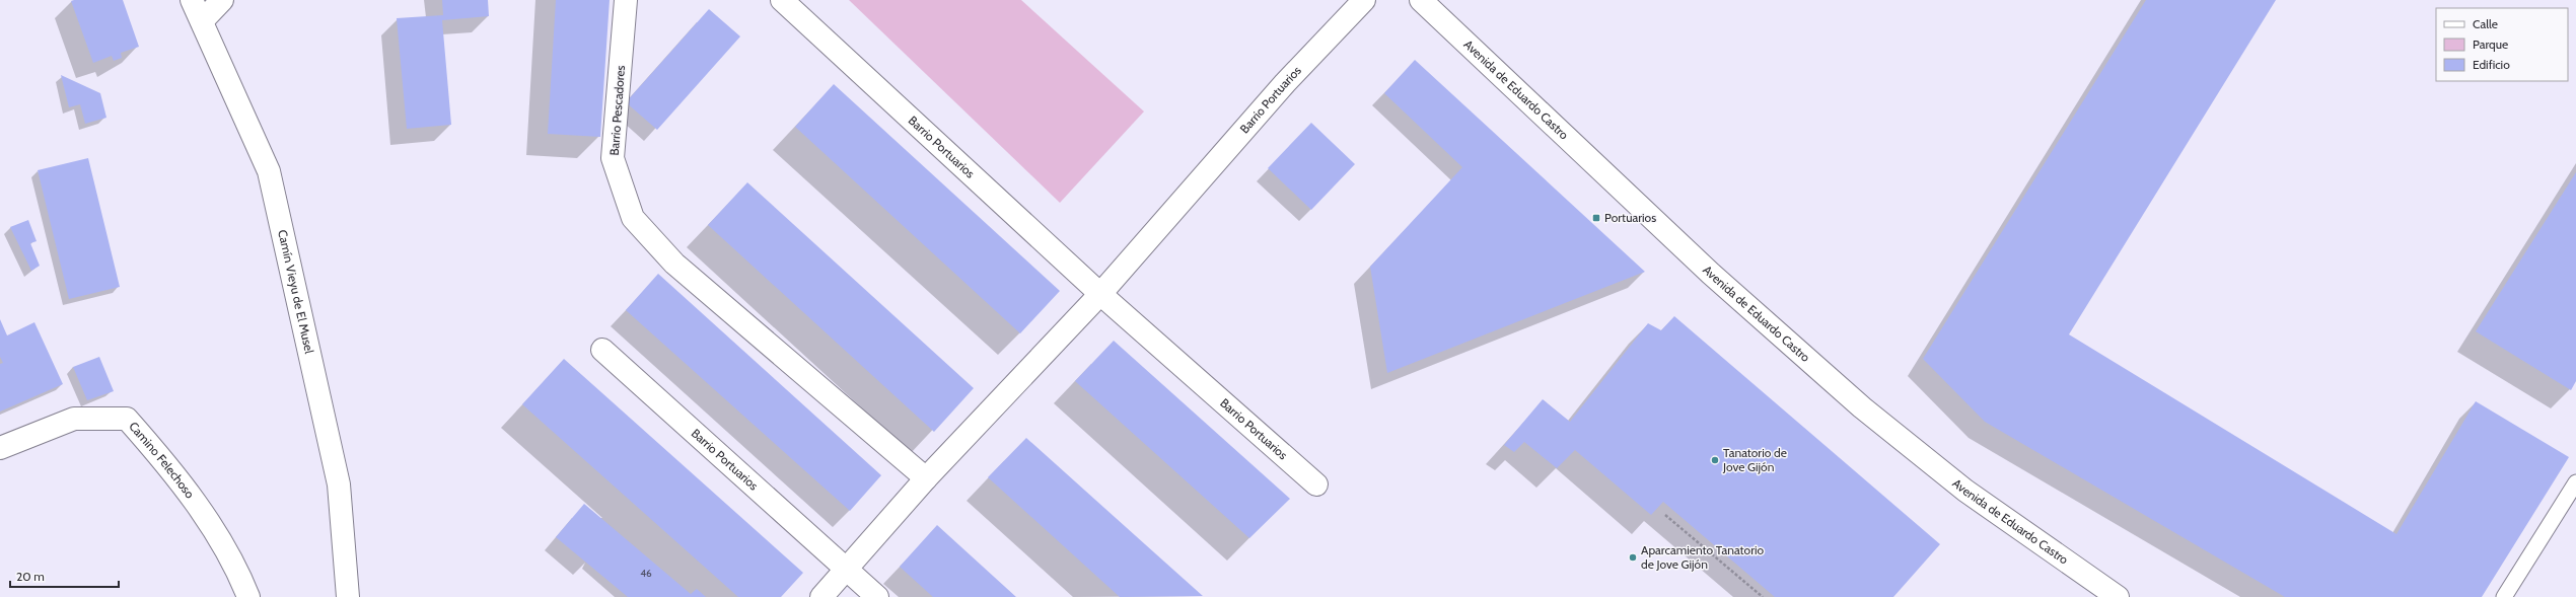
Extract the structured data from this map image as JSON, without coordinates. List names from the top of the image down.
{
  "streets": {
    "street": [
      "Avenida de Eduardo Castro",
      "Barrio Portuarios",
      "Barrio Pescadores",
      "Camín Vieyu de El Musel",
      "Camino Felechoso"
    ]
  },
  "crossings": [
    ["Barrio Portuarios", "Barrio Pescadores"]
  ],
  "places": {
    "transit": ["Portuarios"],
    "other": ["Tanatorio de Jove Gijón", "Aparcamiento Tanatorio de Jove Gijón"]
  },
  "house_numbers": ["46"],
  "legend": ["Calle", "Parque", "Edificio"],
  "scale_bar": "20 m"
}
